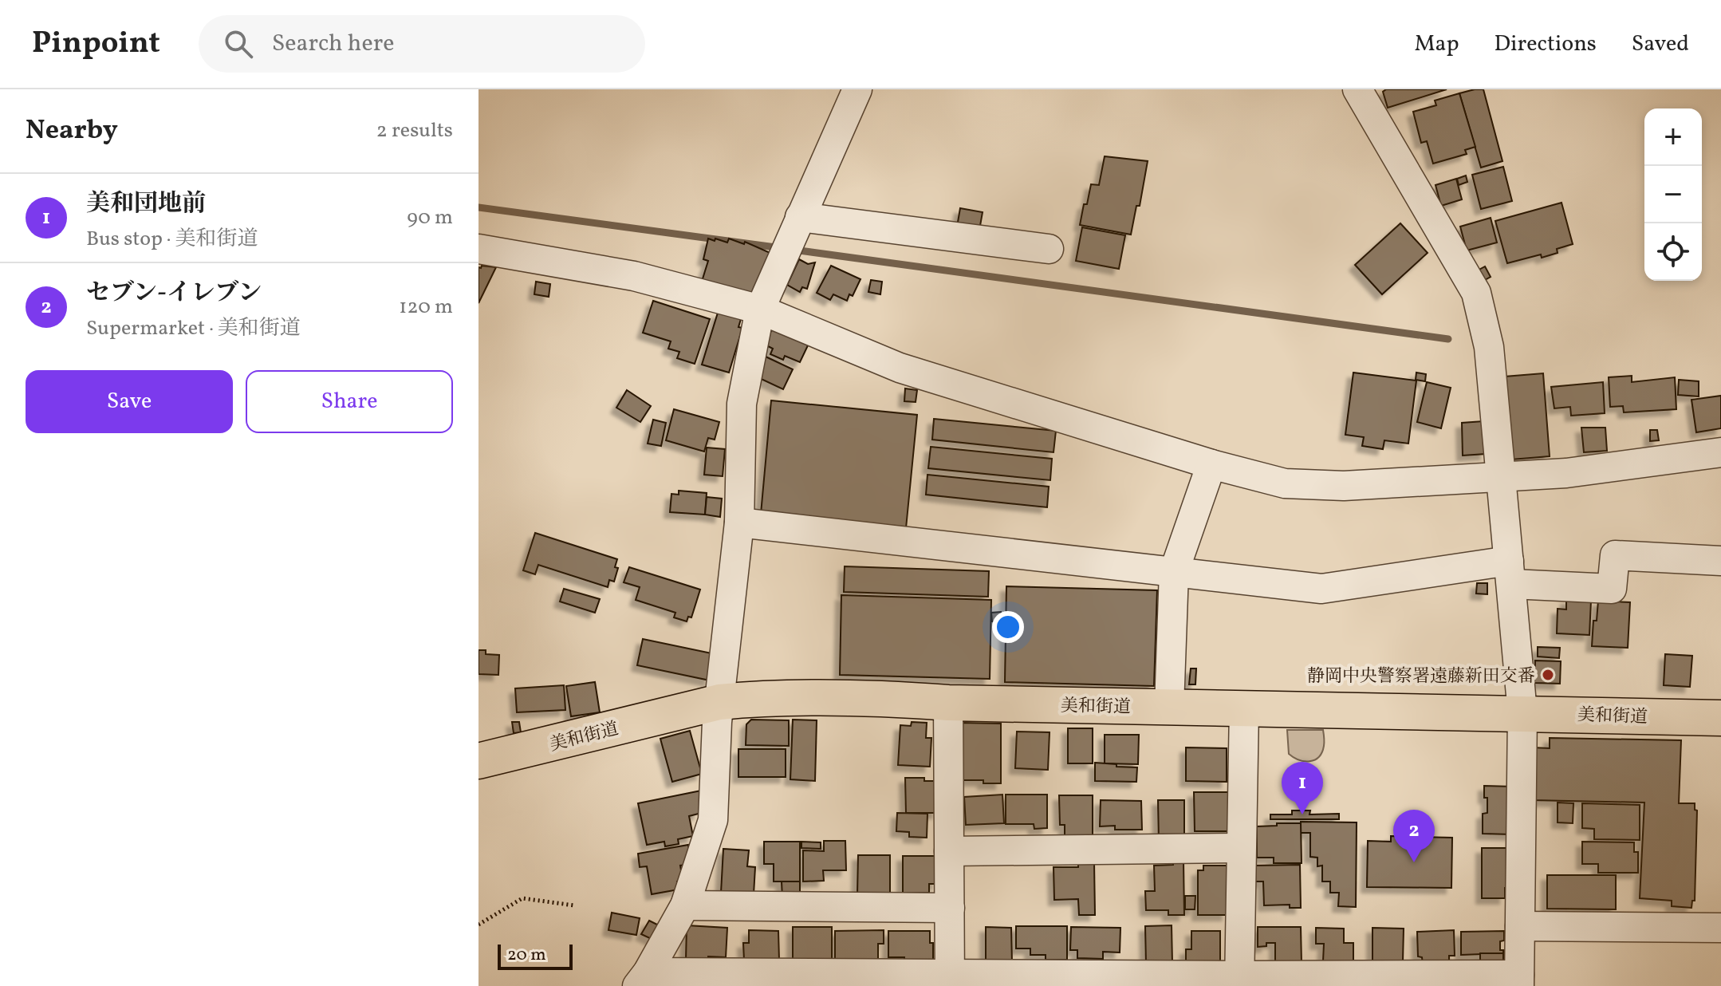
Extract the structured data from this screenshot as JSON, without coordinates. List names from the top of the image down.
{
  "streets": {
    "main road": ["美和街道"]
  },
  "places": ["静岡中央警察署遠藤新田交番"],
  "scale_bar": "20 m",
  "page": {
    "header": "Pinpoint",
    "search": "Search here",
    "nav": ["Map", "Directions", "Saved"],
    "heading": ["Nearby", "2 results"],
    "map_buttons": ["+", "−"],
    "list": [
      {
        "mark": "1",
        "name": "美和団地前",
        "note": "Bus stop · 美和街道",
        "value": "90 m"
      },
      {
        "mark": "2",
        "name": "セブン-イレブン",
        "note": "Supermarket · 美和街道",
        "value": "120 m"
      }
    ],
    "buttons": ["Save", "Share"],
    "pins": ["1", "2"],
    "scale": "20 m"
  }
}
